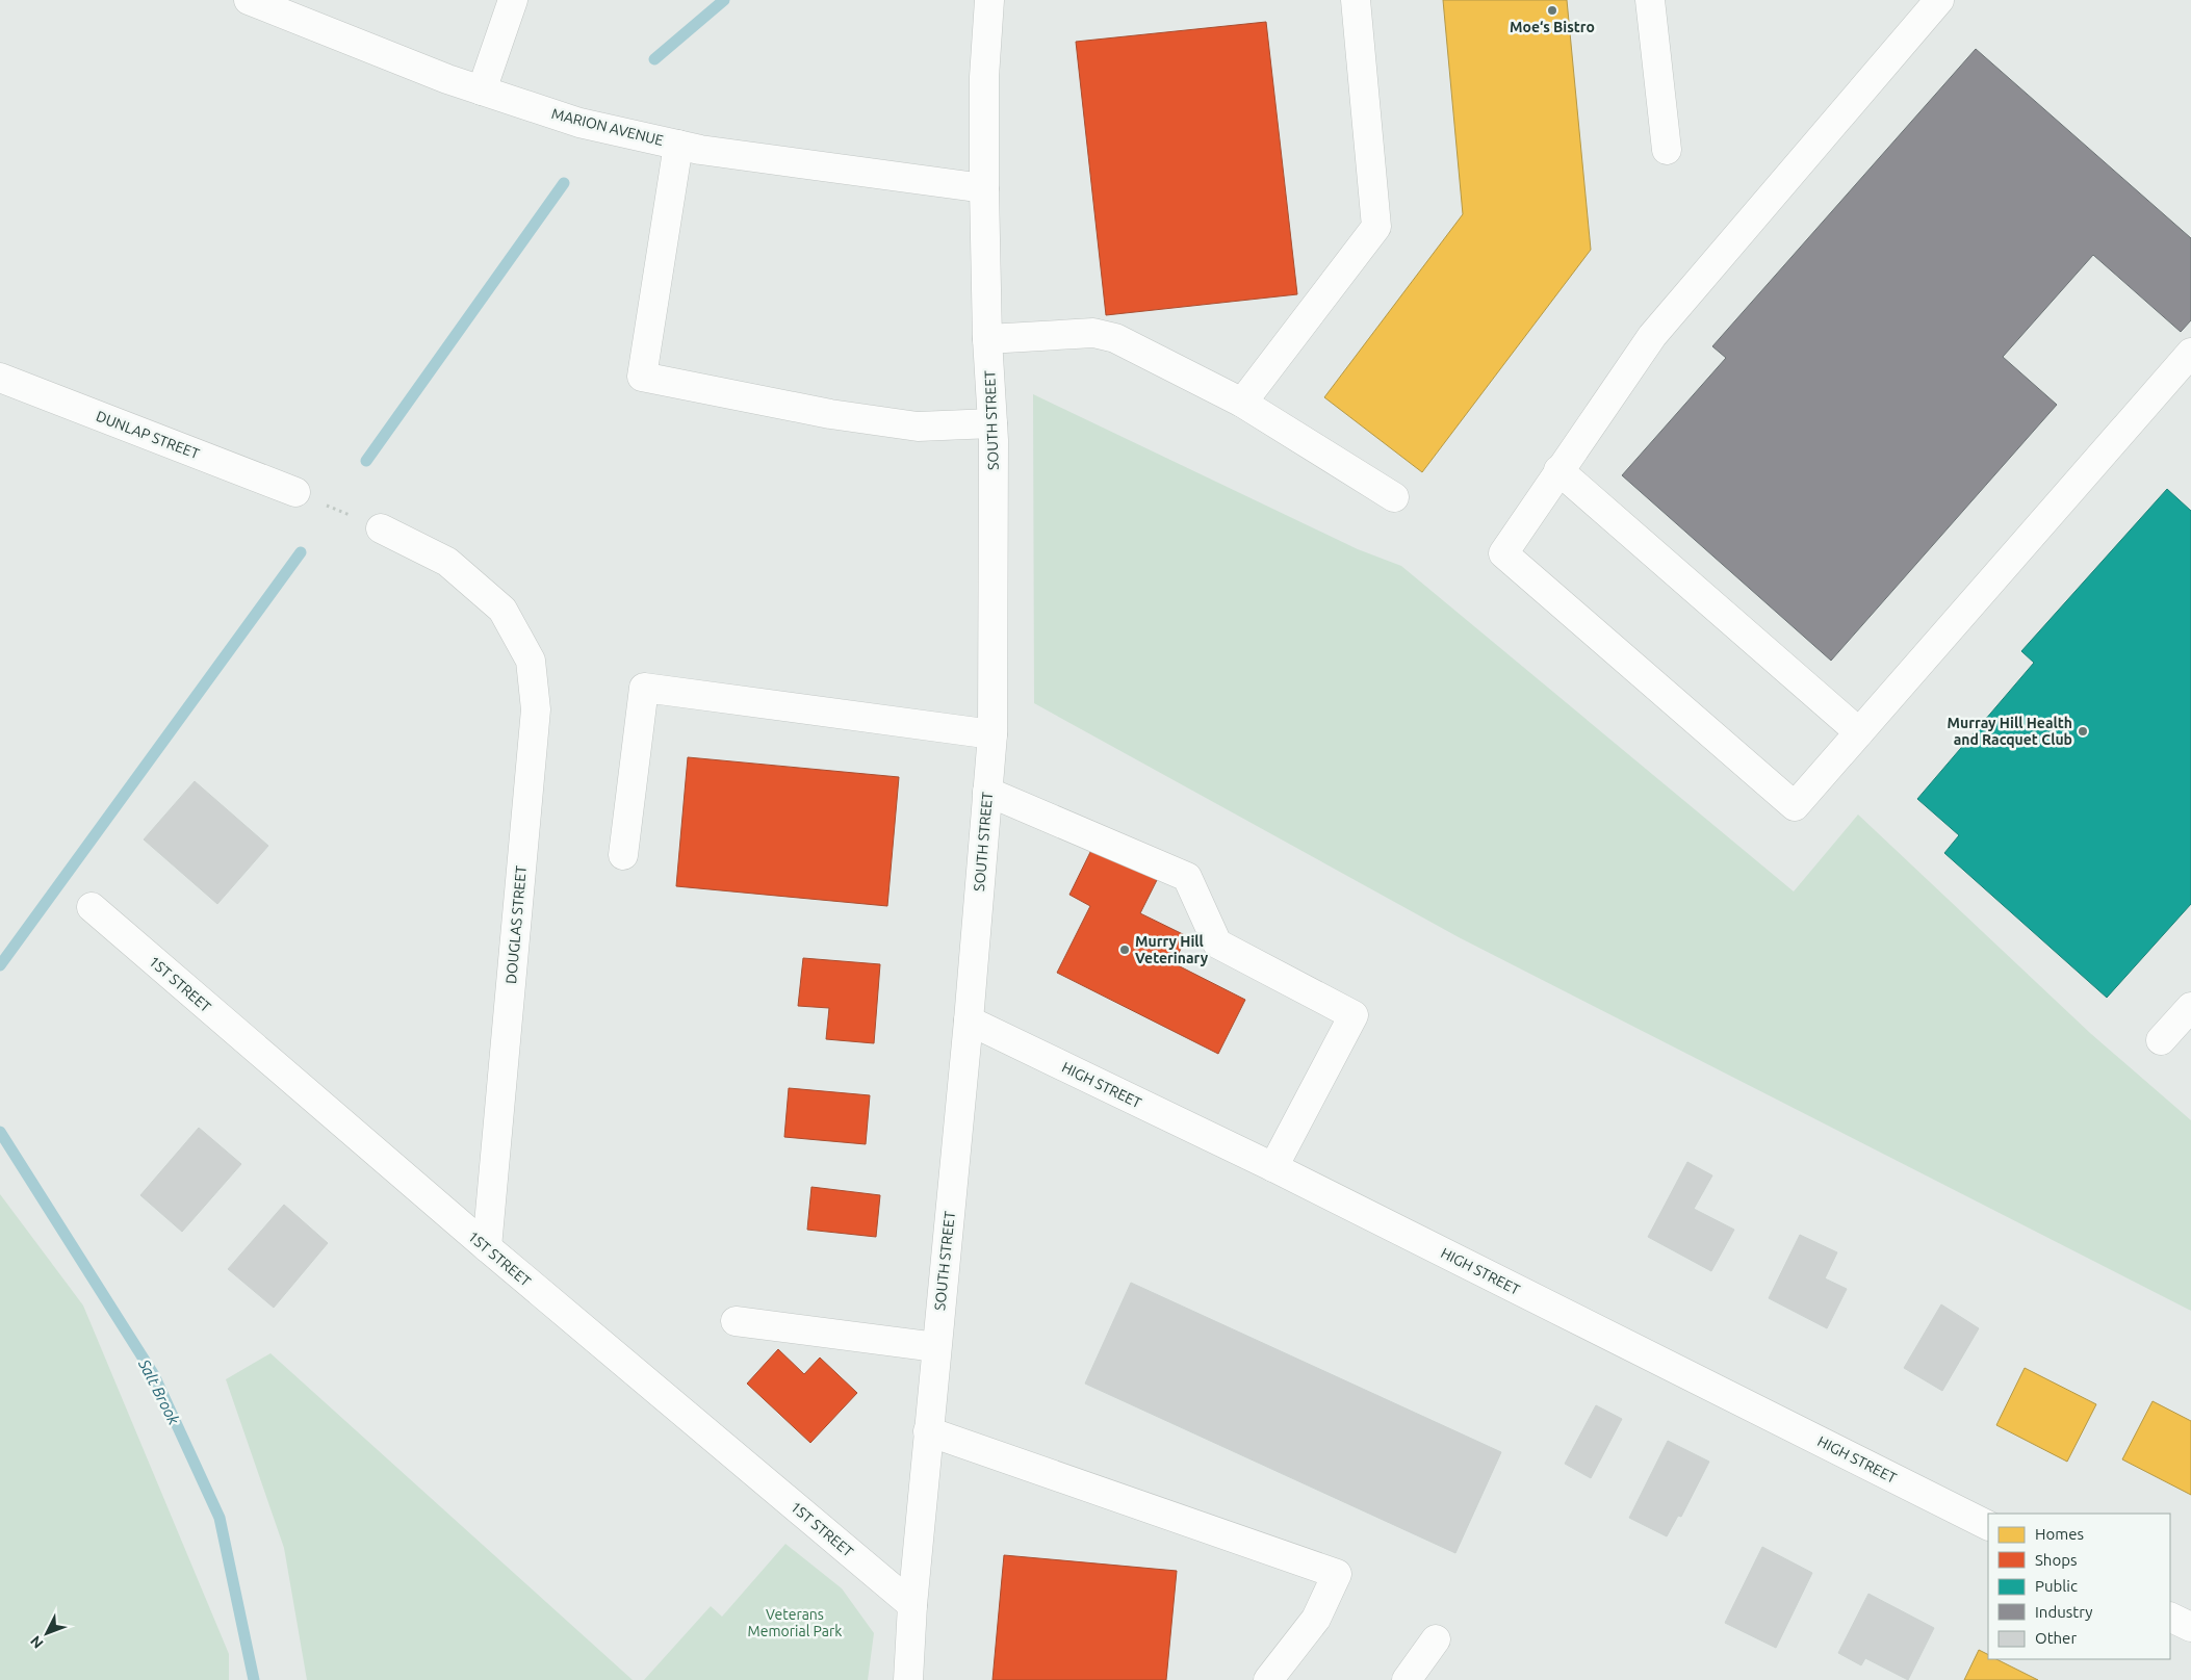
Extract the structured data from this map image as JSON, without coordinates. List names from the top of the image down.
{
  "streets": {
    "street": [
      "MARION AVENUE",
      "SOUTH STREET",
      "DUNLAP STREET",
      "DOUGLAS STREET",
      "1ST STREET",
      "HIGH STREET"
    ]
  },
  "crossings": [
    ["MARION AVENUE", "SOUTH STREET"],
    ["SOUTH STREET", "1ST STREET"],
    ["SOUTH STREET", "HIGH STREET"],
    ["DOUGLAS STREET", "1ST STREET"]
  ],
  "water": ["Salt Brook"],
  "parks": ["Veterans Memorial Park"],
  "places": ["Moe‘s Bistro", "Murray Hill Health and Racquet Club", "Murry Hill Veterinary"],
  "legend": [
    "Homes",
    "Shops",
    "Public",
    "Industry",
    "Other"
  ],
  "north": "bottom left"
}
